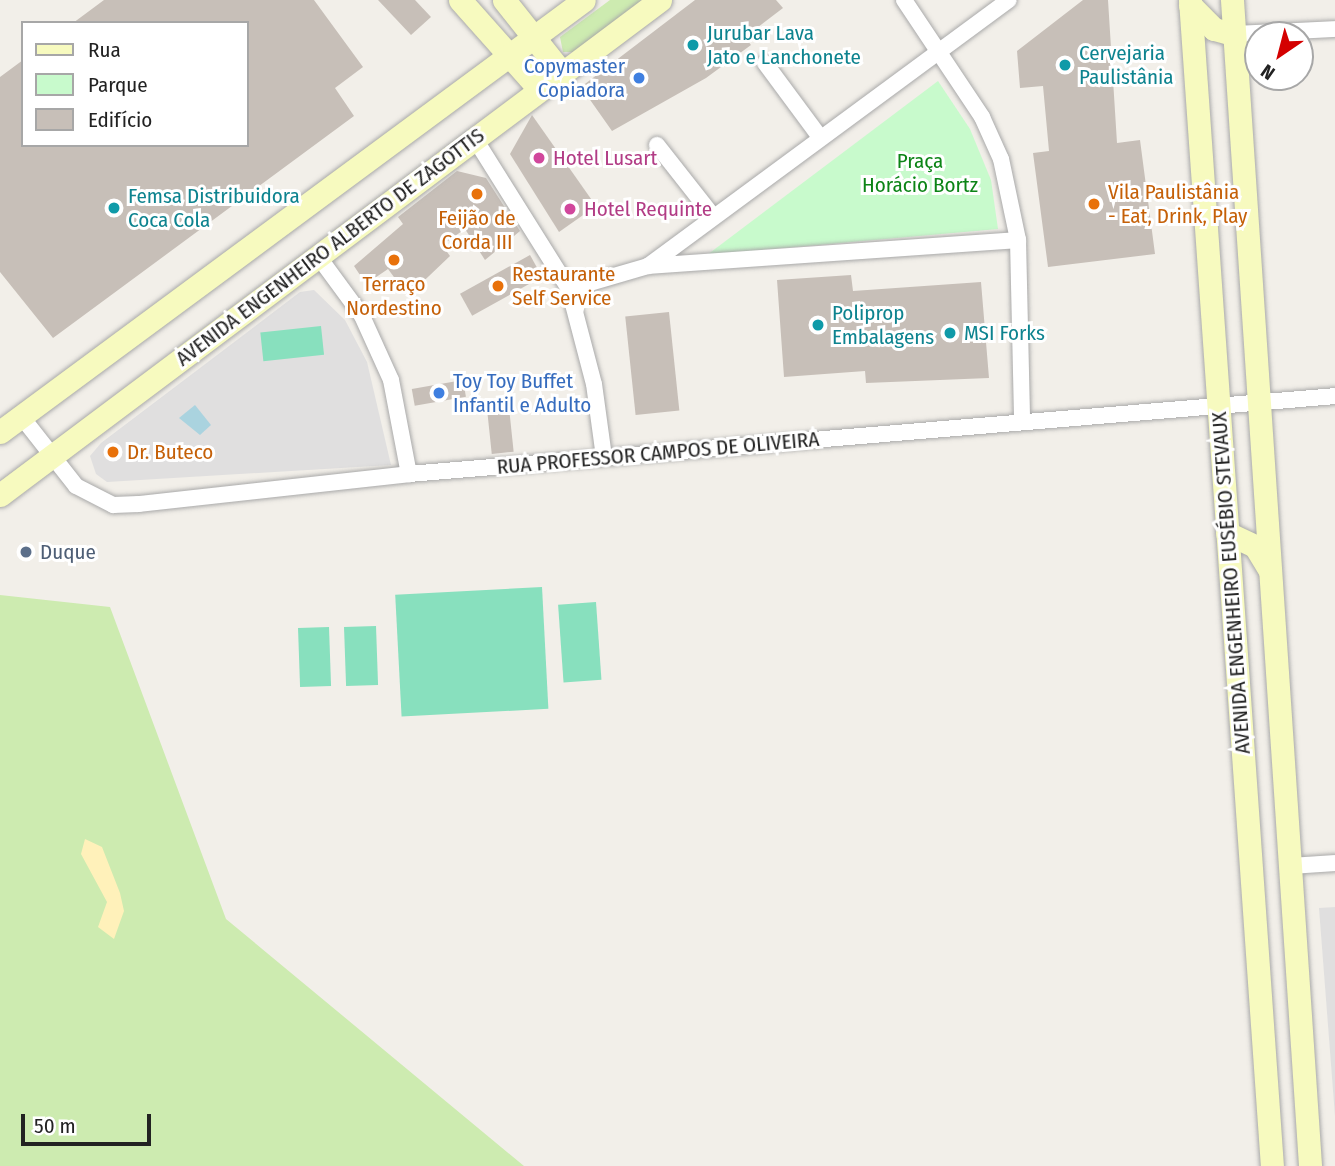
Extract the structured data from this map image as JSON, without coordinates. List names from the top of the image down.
{
  "streets": {
    "main road": ["AVENIDA ENGENHEIRO ALBERTO DE ZAGOTTIS", "AVENIDA ENGENHEIRO EUSÉBIO STEVAUX"],
    "street": ["RUA PROFESSOR CAMPOS DE OLIVEIRA"]
  },
  "crossings": [
    ["AVENIDA ENGENHEIRO ALBERTO DE ZAGOTTIS", "RUA PROFESSOR CAMPOS DE OLIVEIRA"],
    ["RUA PROFESSOR CAMPOS DE OLIVEIRA", "AVENIDA ENGENHEIRO EUSÉBIO STEVAUX"]
  ],
  "parks": ["Praça Horácio Bortz"],
  "places": [
    "Jurubar Lava Jato e Lanchonete",
    "Cervejaria Paulistânia",
    "Copymaster Copiadora",
    "Hotel Lusart",
    "Feijão de Corda III",
    "Vila Paulistânia - Eat, Drink, Play",
    "Femsa Distribuidora Coca Cola",
    "Hotel Requinte",
    "Terraço Nordestino",
    "Restaurante Self Service",
    "Poliprop Embalagens",
    "MSI Forks",
    "Toy Toy Buffet Infantil e Adulto",
    "Dr. Buteco",
    "Duque"
  ],
  "legend": ["Rua", "Parque", "Edifício"],
  "scale_bar": "50 m",
  "north": "bottom left"
}
